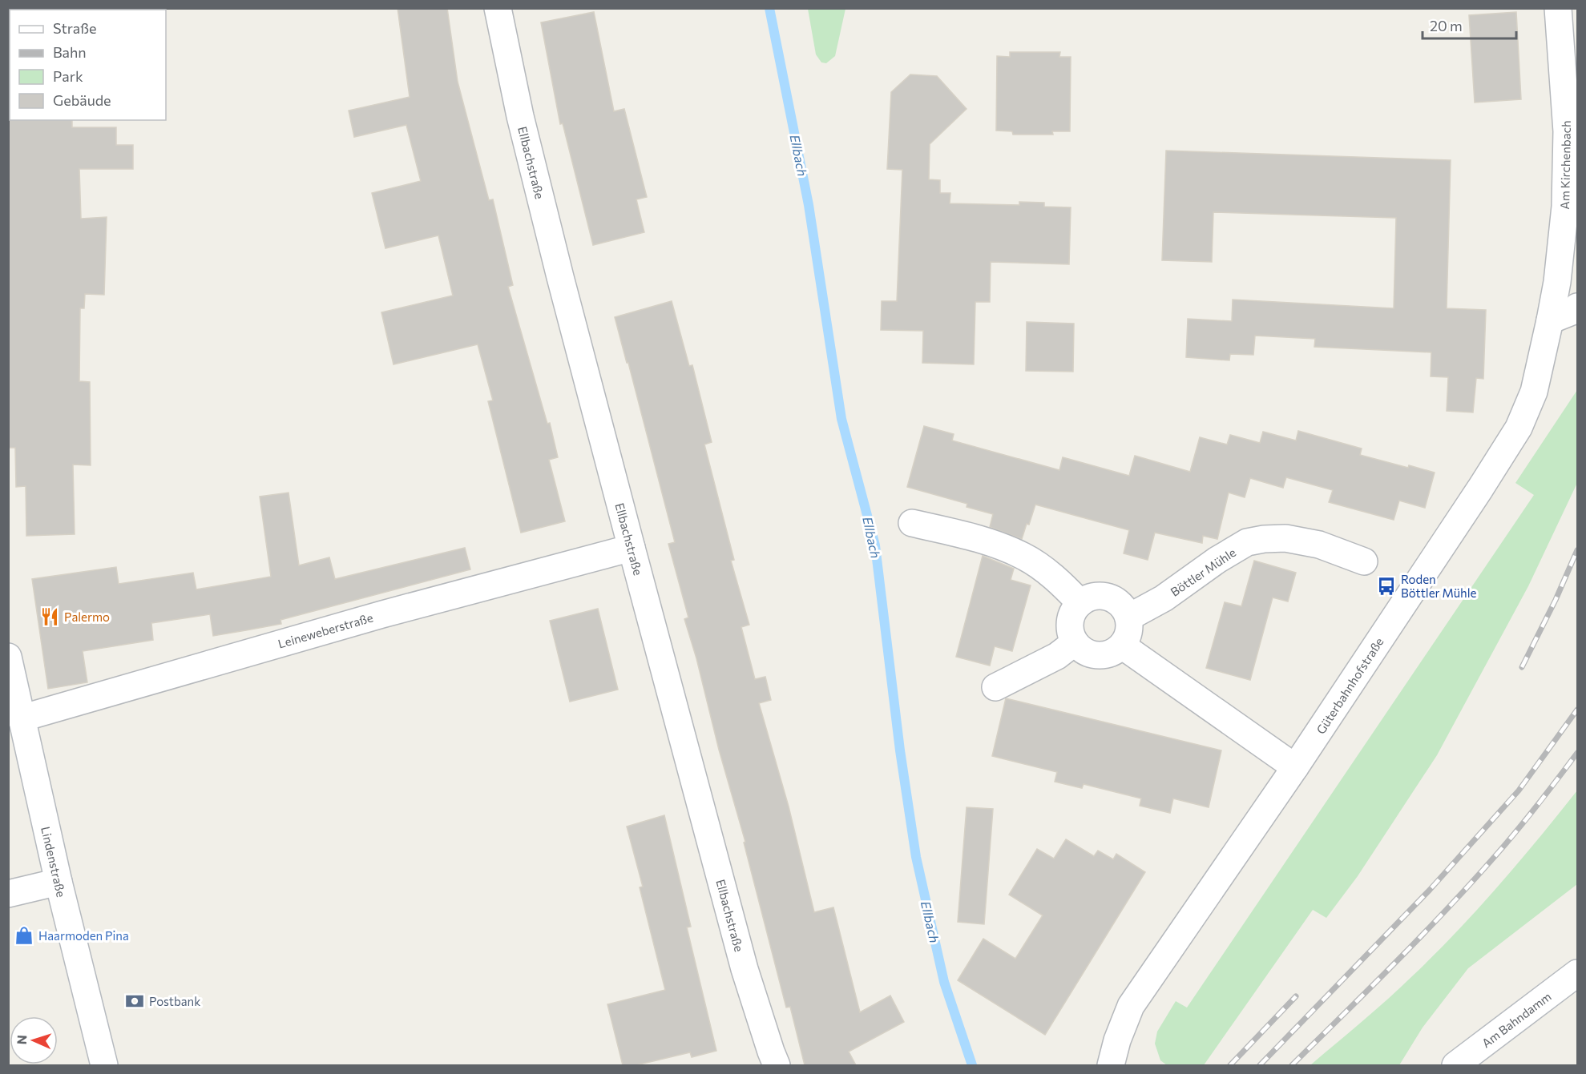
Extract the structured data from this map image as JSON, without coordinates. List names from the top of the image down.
{
  "streets": {
    "street": [
      "Ellbachstraße",
      "Am Kirchenbach",
      "Böttler Mühle",
      "Leineweberstraße",
      "Güterbahnhofstraße",
      "Lindenstraße",
      "Am Bahndamm"
    ]
  },
  "crossings": [
    ["Ellbachstraße", "Leineweberstraße"],
    ["Am Kirchenbach", "Güterbahnhofstraße"],
    ["Leineweberstraße", "Lindenstraße"]
  ],
  "water": ["Ellbach"],
  "places": {
    "bus stop": ["Roden Böttler Mühle"],
    "restaurant": ["Palermo"],
    "shop": ["Haarmoden Pina"],
    "bank": ["Postbank"]
  },
  "legend": [
    "Straße",
    "Bahn",
    "Park",
    "Gebäude"
  ],
  "scale_bar": "20 m",
  "north": "left"
}
